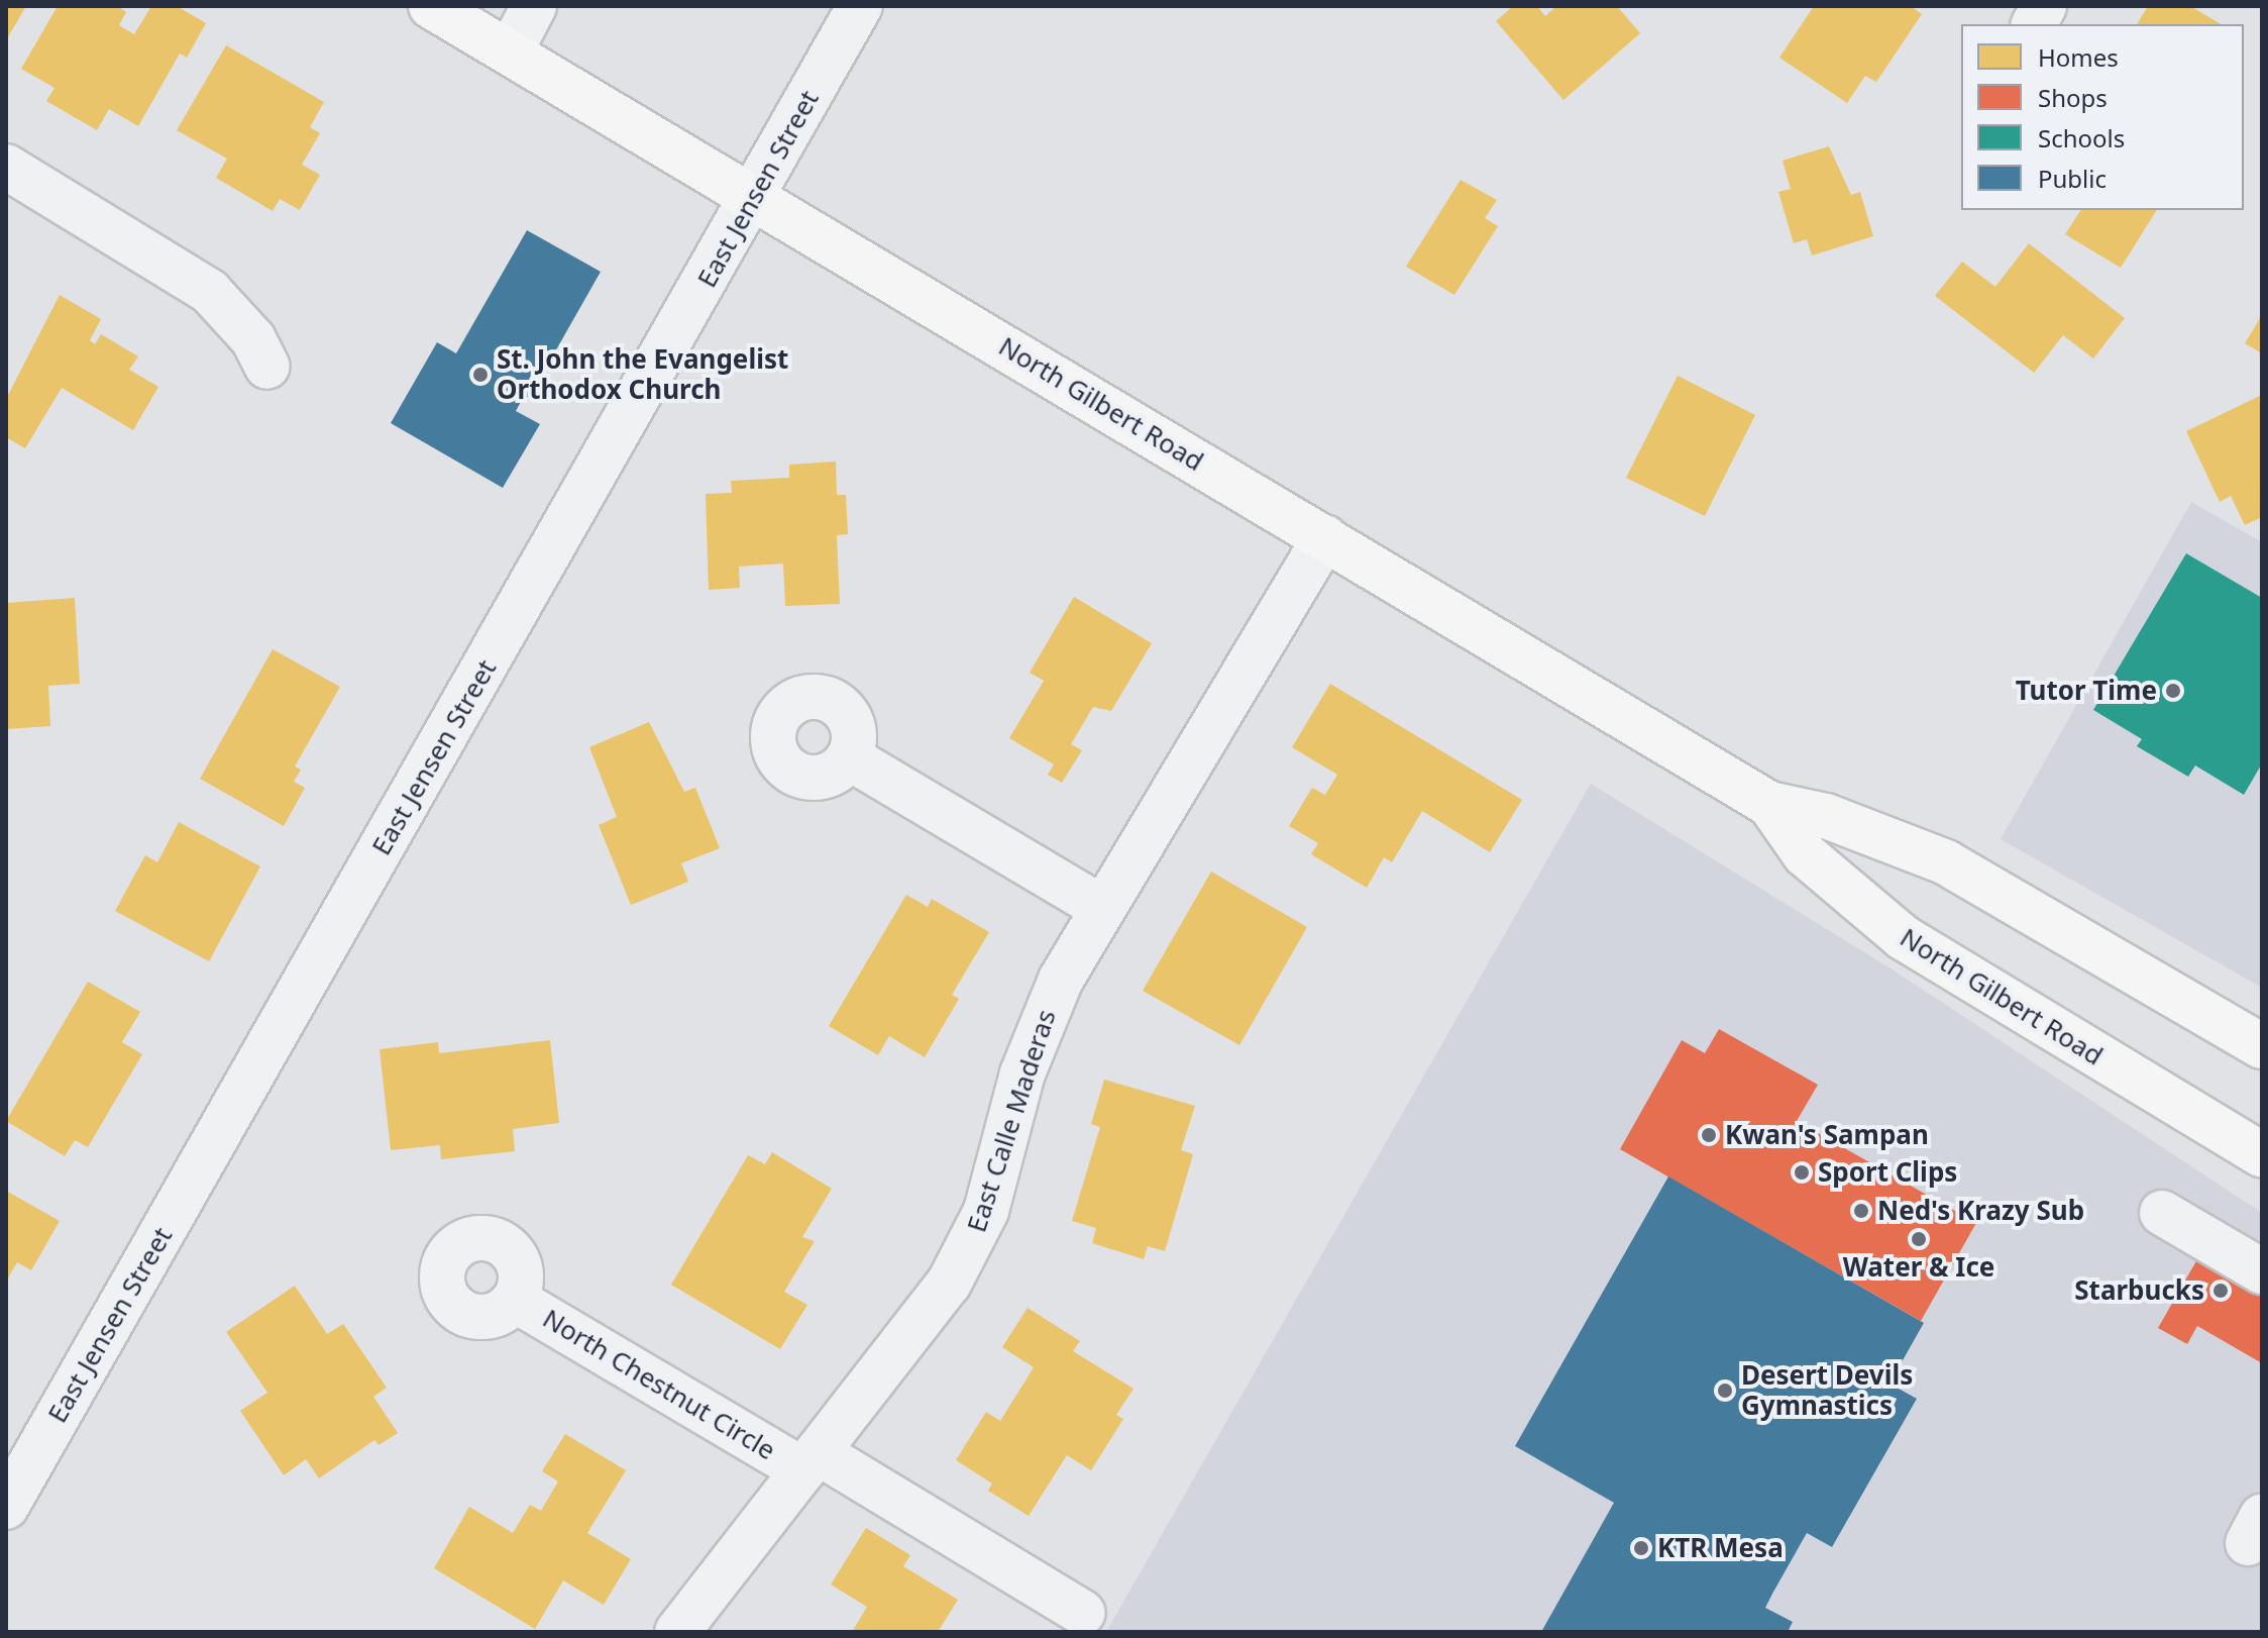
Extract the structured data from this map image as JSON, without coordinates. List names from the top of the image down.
{
  "streets": {
    "main road": ["North Gilbert Road"],
    "street": ["East Jensen Street", "East Calle Maderas", "North Chestnut Circle"]
  },
  "crossings": [
    ["East Jensen Street", "North Gilbert Road"],
    ["North Gilbert Road", "East Calle Maderas"],
    ["East Calle Maderas", "North Chestnut Circle"]
  ],
  "places": [
    "St. John the Evangelist Orthodox Church",
    "Tutor Time",
    "Kwan's Sampan",
    "Sport Clips",
    "Ned's Krazy Sub",
    "Water & Ice",
    "Starbucks",
    "Desert Devils Gymnastics",
    "KTR Mesa"
  ],
  "legend": [
    "Homes",
    "Shops",
    "Schools",
    "Public"
  ]
}
